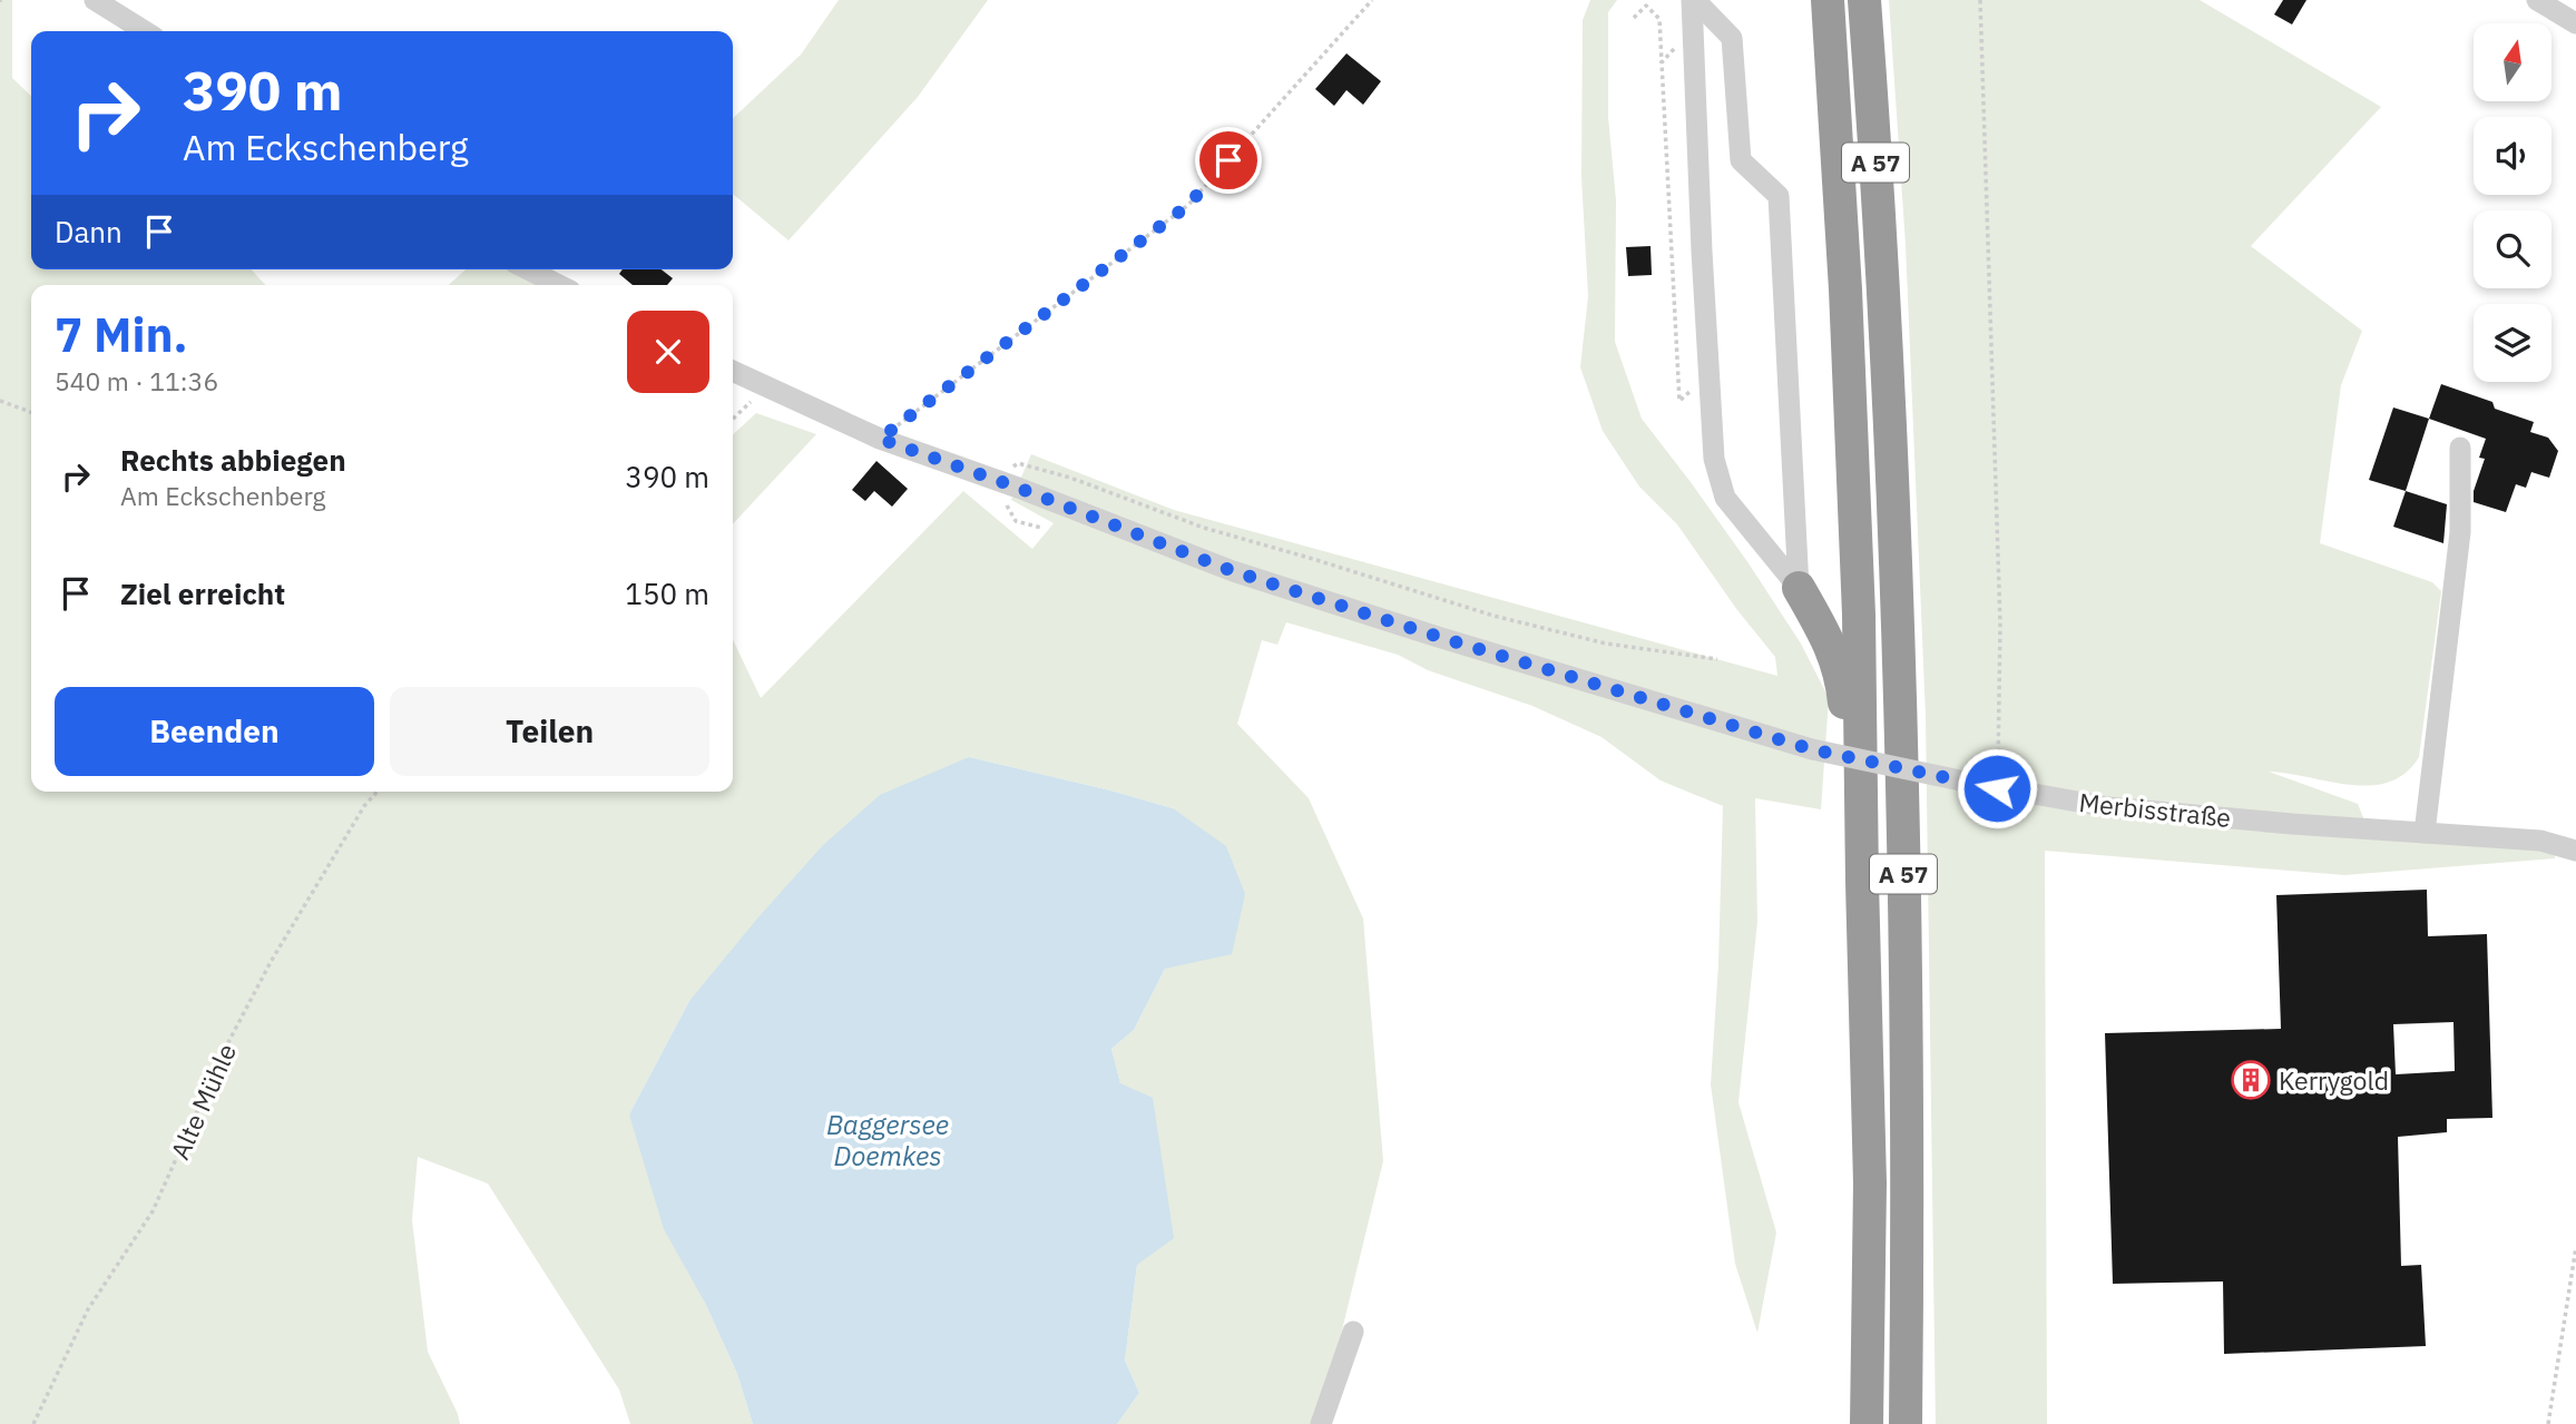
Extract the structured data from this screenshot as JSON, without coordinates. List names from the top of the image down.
{
  "streets": {
    "highway": ["A 57"],
    "street": ["Merbisstraße"],
    "path": ["Alte Mühle"]
  },
  "water": ["Baggersee Doemkes"],
  "places": {
    "building": ["Kerrygold"]
  },
  "north": "top",
  "page": {
    "turn": ["390 m", "Am Eckschenberg"],
    "then": "Dann",
    "heading": ["7 Min.", "540 m · 11:36"],
    "list": [
      {
        "name": "Rechts abbiegen",
        "note": "Am Eckschenberg",
        "value": "390 m"
      },
      {
        "name": "Ziel erreicht",
        "value": "150 m"
      }
    ],
    "buttons": ["Beenden", "Teilen"]
  }
}
